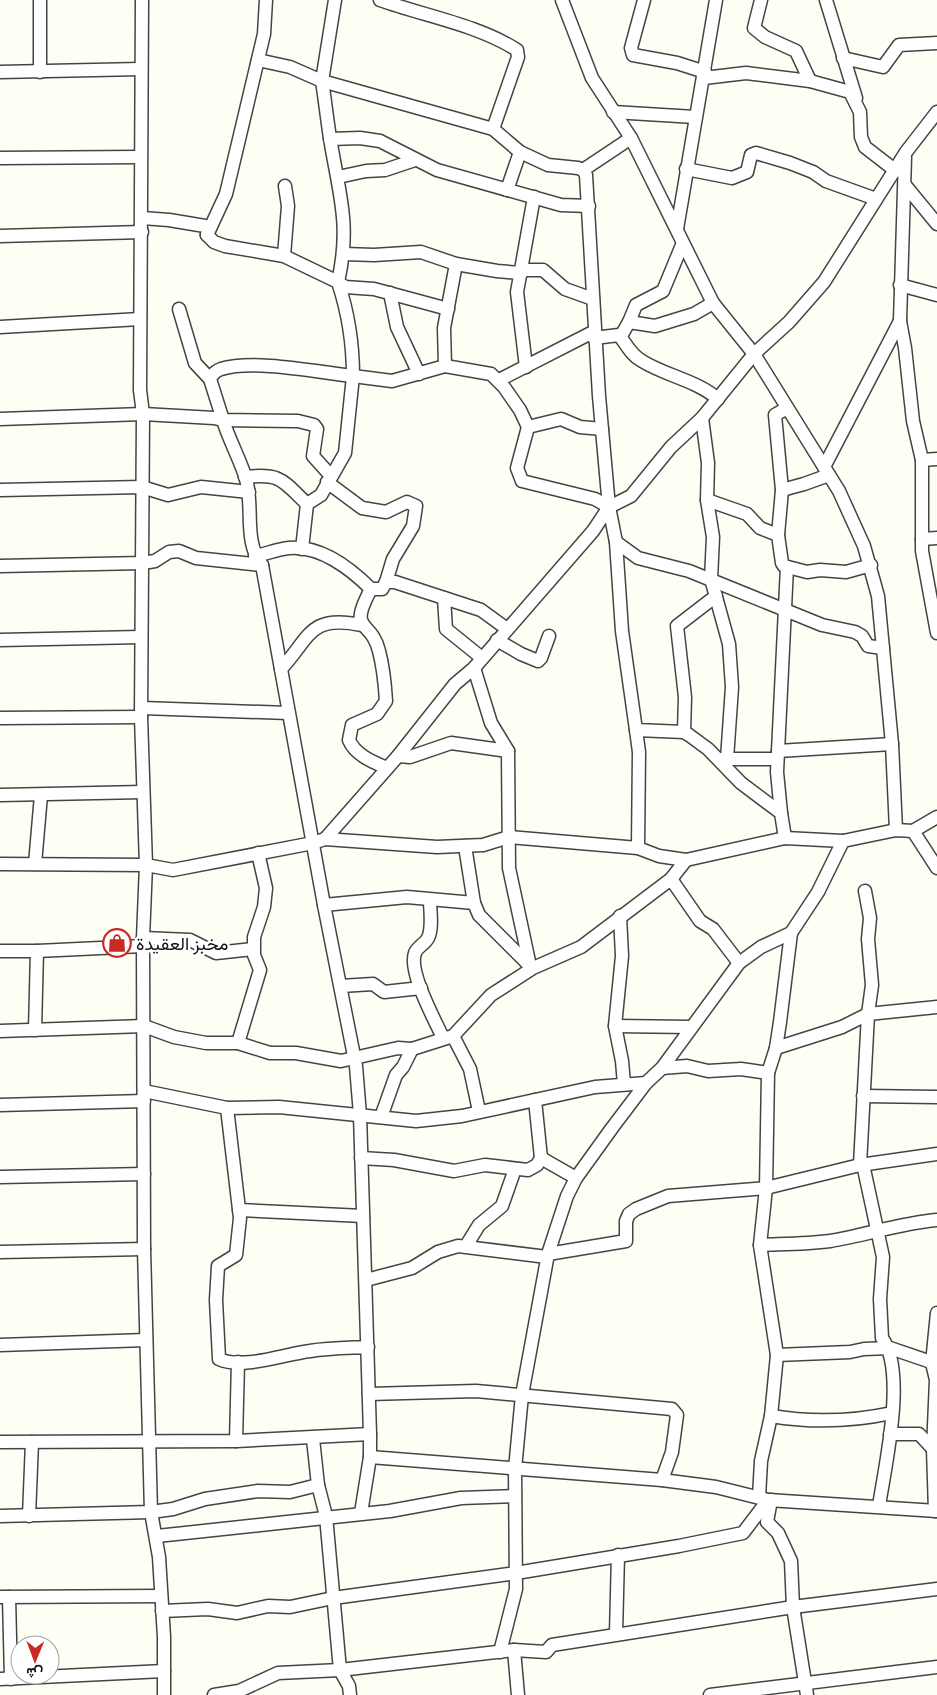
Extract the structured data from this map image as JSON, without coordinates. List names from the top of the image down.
{
  "places": {
    "shop": ["مخبز العقيدة"]
  },
  "north": "bottom"
}
